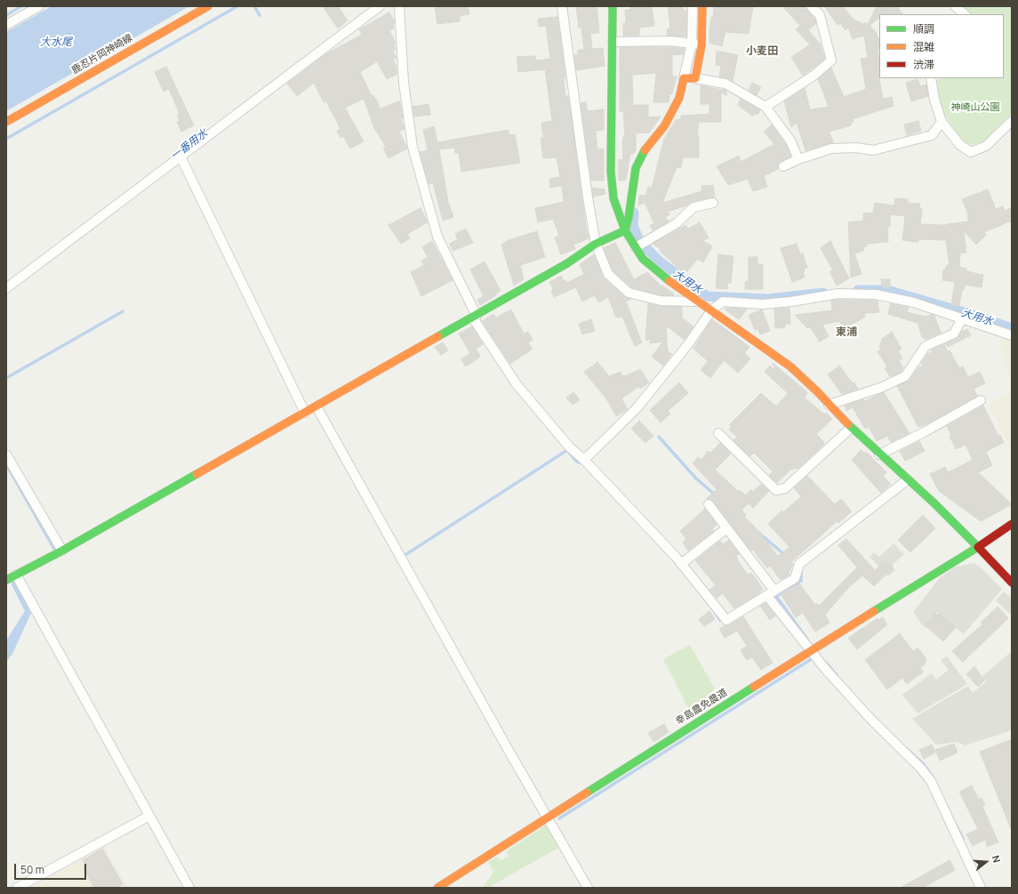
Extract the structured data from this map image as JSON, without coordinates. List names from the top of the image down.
{
  "streets": {
    "street": ["鹿忍片岡神崎線", "幸島農免農道"]
  },
  "districts": ["小麦田", "東浦"],
  "water": ["大水尾", "一番用水", "大用水"],
  "parks": ["神崎山公園"],
  "legend": ["順調", "混雑", "渋滞"],
  "scale_bar": "50 m",
  "north": "right"
}
